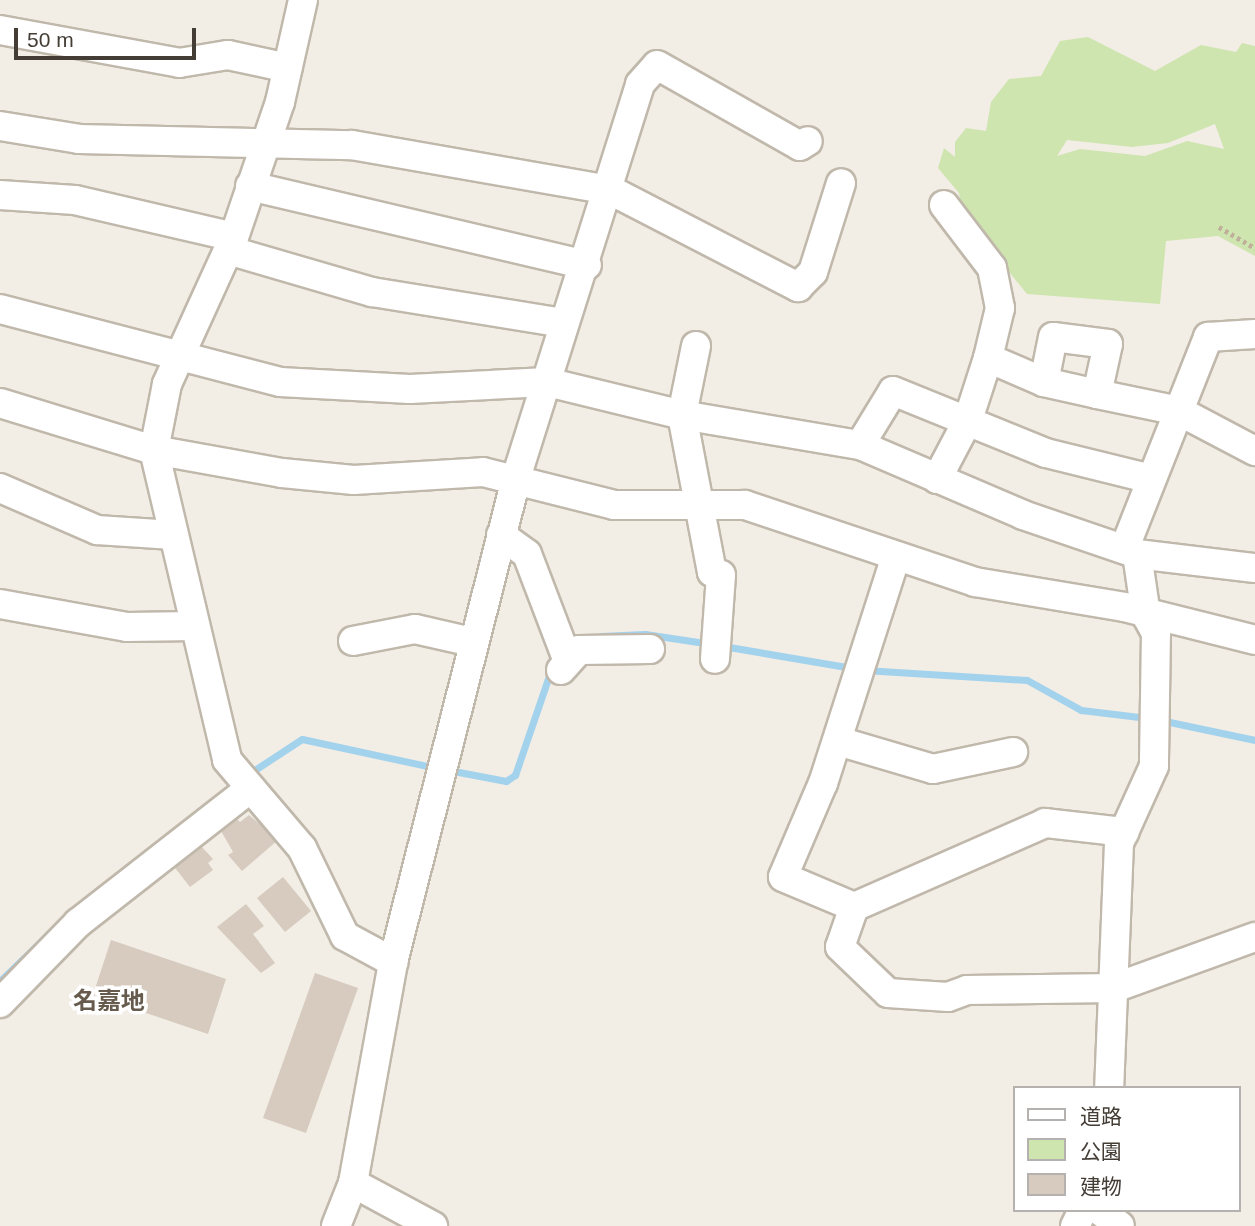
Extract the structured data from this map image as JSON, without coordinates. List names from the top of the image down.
{
  "districts": ["名嘉地"],
  "legend": ["道路", "公園", "建物"],
  "scale_bar": "50 m"
}
